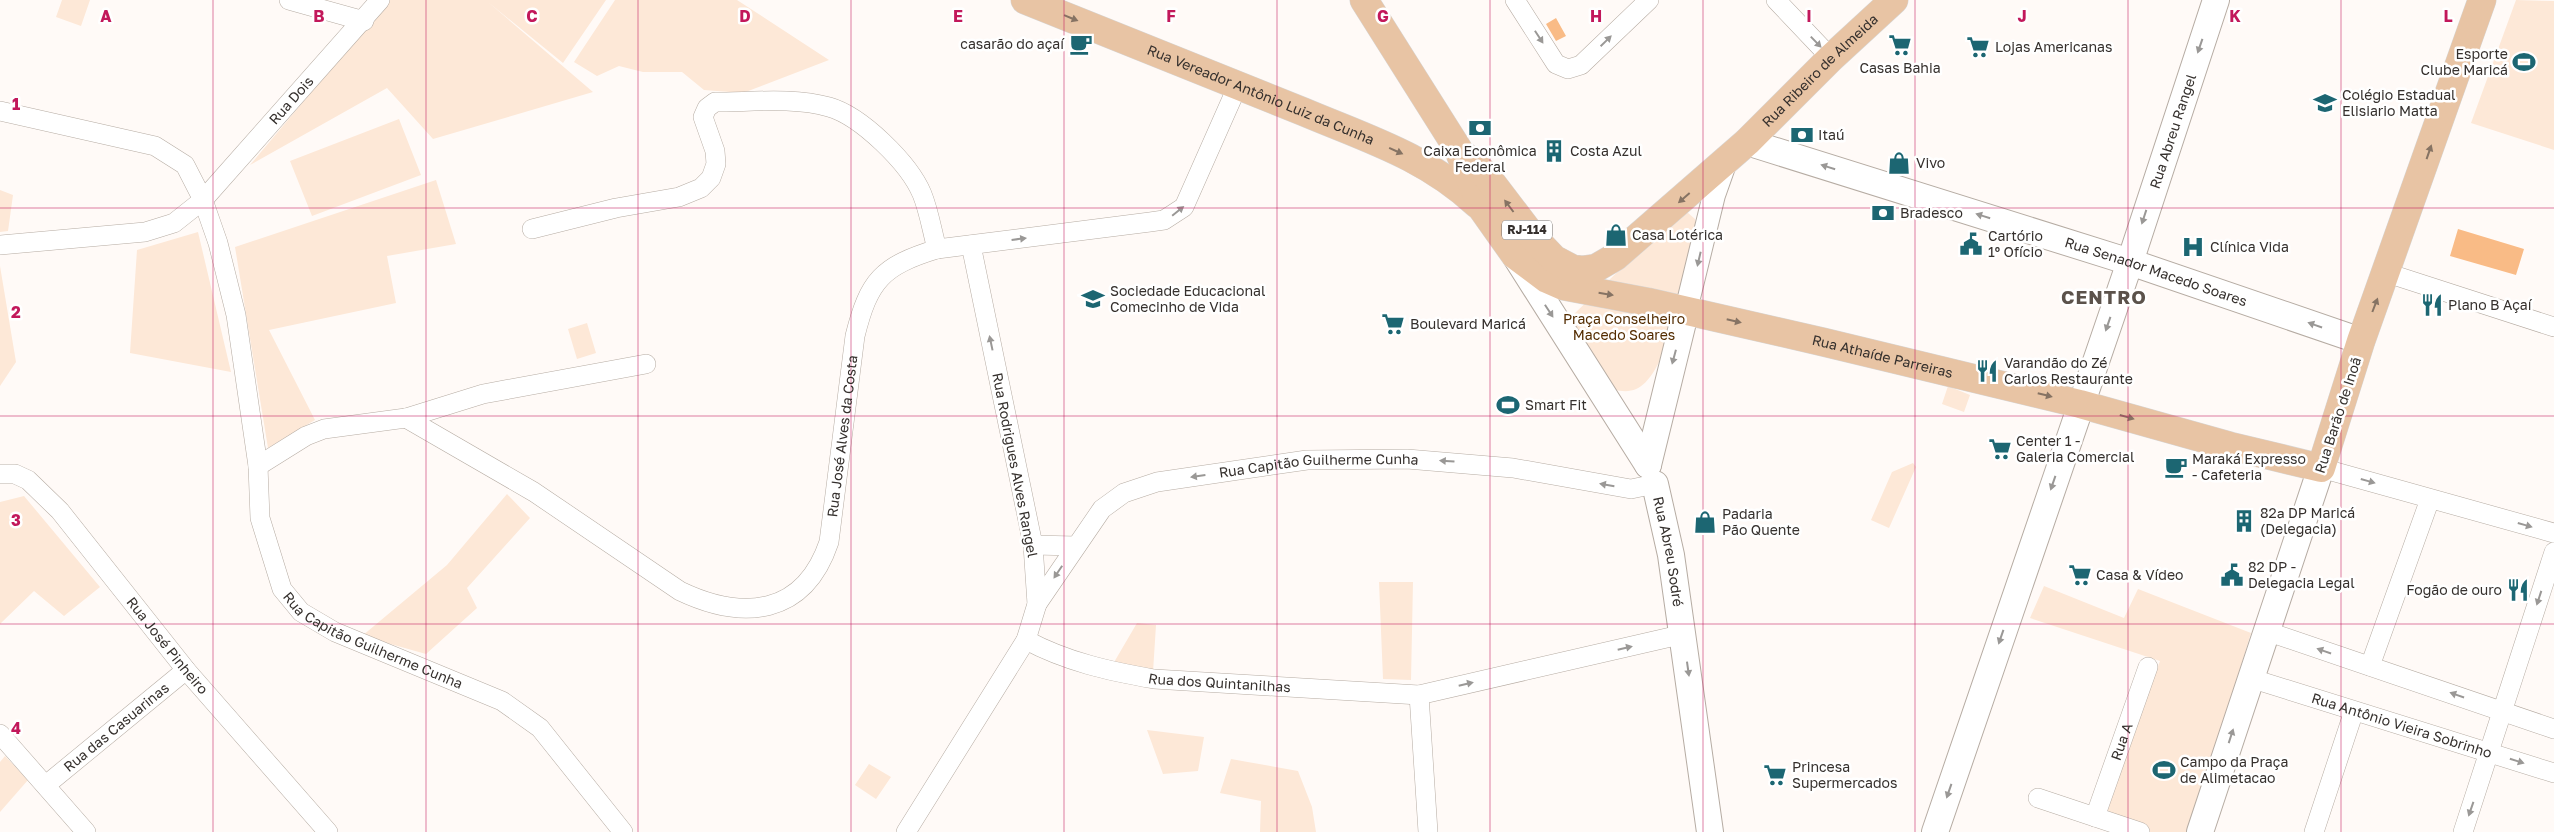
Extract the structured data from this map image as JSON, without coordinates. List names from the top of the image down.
{
  "streets": {
    "main road": [
      "Rua Ribeiro de Almeida",
      "Rua Vereador Antônio Luiz da Cunha",
      "Rua Abreu Rangel",
      "RJ-114",
      "Rua Senador Macedo Soares",
      "Rua Athaíde Parreiras",
      "Rua Barão de Inoã",
      "Rua Abreu Sodré"
    ],
    "street": [
      "Rua Dois",
      "Rua José Alves da Costa",
      "Rua Rodrigues Alves Rangel",
      "Rua Capitão Guilherme Cunha",
      "Rua José Pinheiro",
      "Rua dos Quintanilhas",
      "Rua Antônio Vieira Sobrinho",
      "Rua das Casuarinas",
      "Rua A"
    ]
  },
  "crossings": [
    ["Rua Ribeiro de Almeida", "RJ-114"],
    ["Rua Ribeiro de Almeida", "Rua Senador Macedo Soares"],
    ["Rua Vereador Antônio Luiz da Cunha", "RJ-114"],
    ["Rua Vereador Antônio Luiz da Cunha", "Rua José Alves da Costa"],
    ["Rua Dois", "Rua Capitão Guilherme Cunha"],
    ["Rua Abreu Rangel", "Rua Senador Macedo Soares"],
    ["Rua Abreu Rangel", "Rua Athaíde Parreiras"],
    ["RJ-114", "Rua Senador Macedo Soares"],
    ["RJ-114", "Rua Capitão Guilherme Cunha"],
    ["RJ-114", "Rua Abreu Sodré"],
    ["Rua Senador Macedo Soares", "Rua Barão de Inoã"],
    ["Rua Athaíde Parreiras", "Rua Barão de Inoã"],
    ["Rua Athaíde Parreiras", "Rua Abreu Sodré"],
    ["Rua Barão de Inoã", "Rua Antônio Vieira Sobrinho"],
    ["Rua José Alves da Costa", "Rua Rodrigues Alves Rangel"],
    ["Rua Rodrigues Alves Rangel", "Rua Capitão Guilherme Cunha"],
    ["Rua Rodrigues Alves Rangel", "Rua dos Quintanilhas"],
    ["Rua Capitão Guilherme Cunha", "Rua Abreu Sodré"],
    ["Rua Abreu Sodré", "Rua dos Quintanilhas"],
    ["Rua José Pinheiro", "Rua das Casuarinas"]
  ],
  "one_way": [
    "Rua Vereador Antônio Luiz da Cunha",
    "Rua Abreu Rangel",
    "Rua Senador Macedo Soares",
    "Rua Athaíde Parreiras",
    "Rua Barão de Inoã",
    "Rua Rodrigues Alves Rangel",
    "Rua Capitão Guilherme Cunha",
    "Rua Abreu Sodré",
    "Rua dos Quintanilhas"
  ],
  "districts": ["CENTRO"],
  "parks": ["Praça Conselheiro Macedo Soares"],
  "places": {
    "cafe": ["casarão do açaí", "Maraká Expresso - Cafeteria"],
    "supermarket": [
      "Casas Bahia",
      "Lojas Americanas",
      "Boulevard Maricá",
      "Center 1 - Galeria Comercial",
      "Casa & Vídeo",
      "Princesa Supermercados"
    ],
    "sports": ["Esporte Clube Maricá", "Smart Fit", "Campo da Praça de Alimetacao"],
    "school or university": ["Colégio Estadual Elisiario Matta", "Sociedade Educacional Comecinho de Vida"],
    "bank": ["Caixa Econômica Federal", "Itaú", "Bradesco"],
    "building": ["Costa Azul", "82ª DP Maricá (Delegacia)"],
    "shop": ["Vivo", "Casa Lotérica", "Padaria Pão Quente"],
    "public building": ["Cartório 1º Ofício", "82 DP - Delegacia Legal"],
    "hospital": ["Clínica Vida"],
    "restaurant": ["Plano B Açaí", "Varandão do Zé Carlos Restaurante", "Fogão de ouro"]
  },
  "grid": {
    "columns": [
      "A",
      "B",
      "C",
      "D",
      "E",
      "F",
      "G",
      "H",
      "I",
      "J",
      "K",
      "L"
    ],
    "rows": [
      "1",
      "2",
      "3",
      "4"
    ]
  }
}
